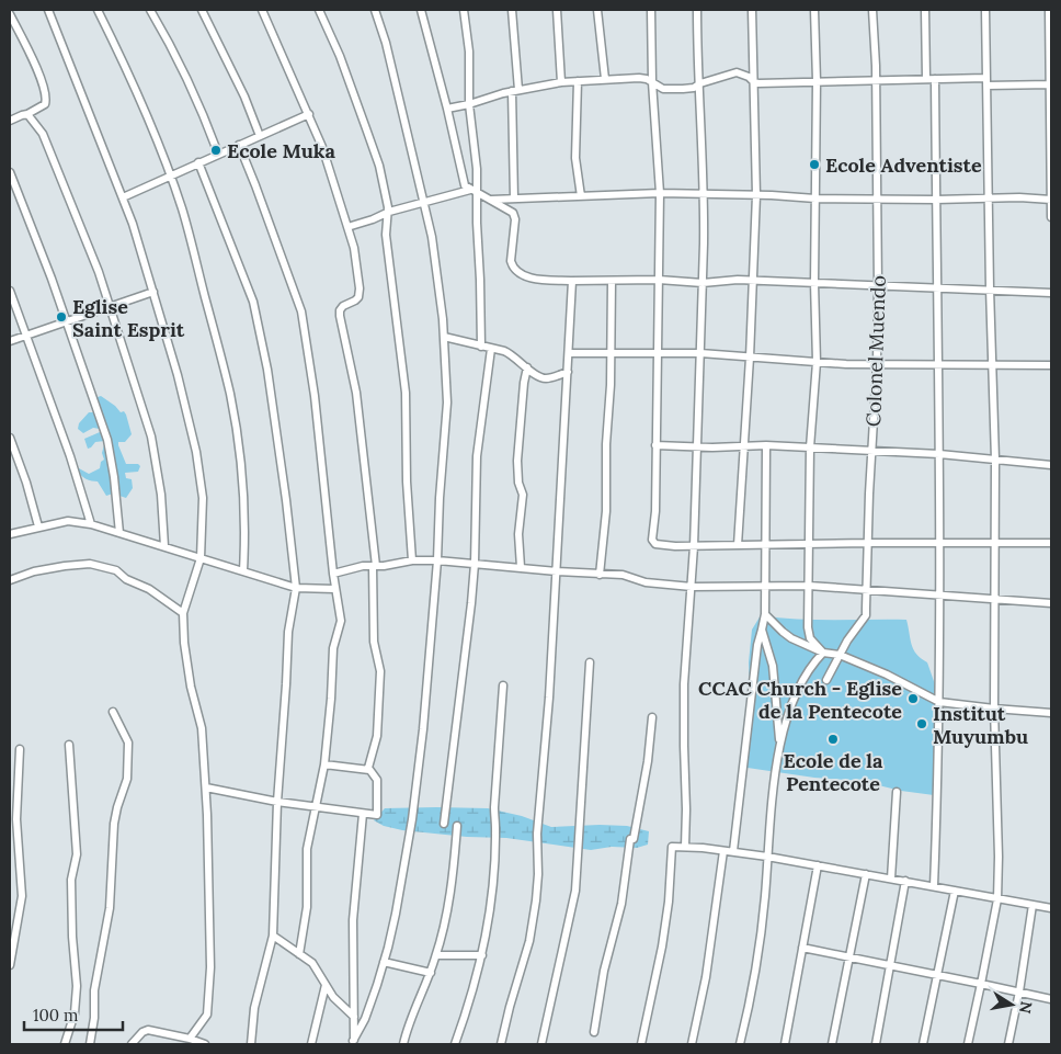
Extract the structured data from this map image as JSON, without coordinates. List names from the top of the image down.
{
  "streets": {
    "street": ["Colonel Muendo"]
  },
  "places": [
    "Ecole Muka",
    "Ecole Adventiste",
    "Eglise Saint Esprit",
    "CCAC Church - Eglise de la Pentecote",
    "Institut Muyumbu",
    "Ecole de la Pentecote"
  ],
  "scale_bar": "100 m",
  "north": "right"
}
